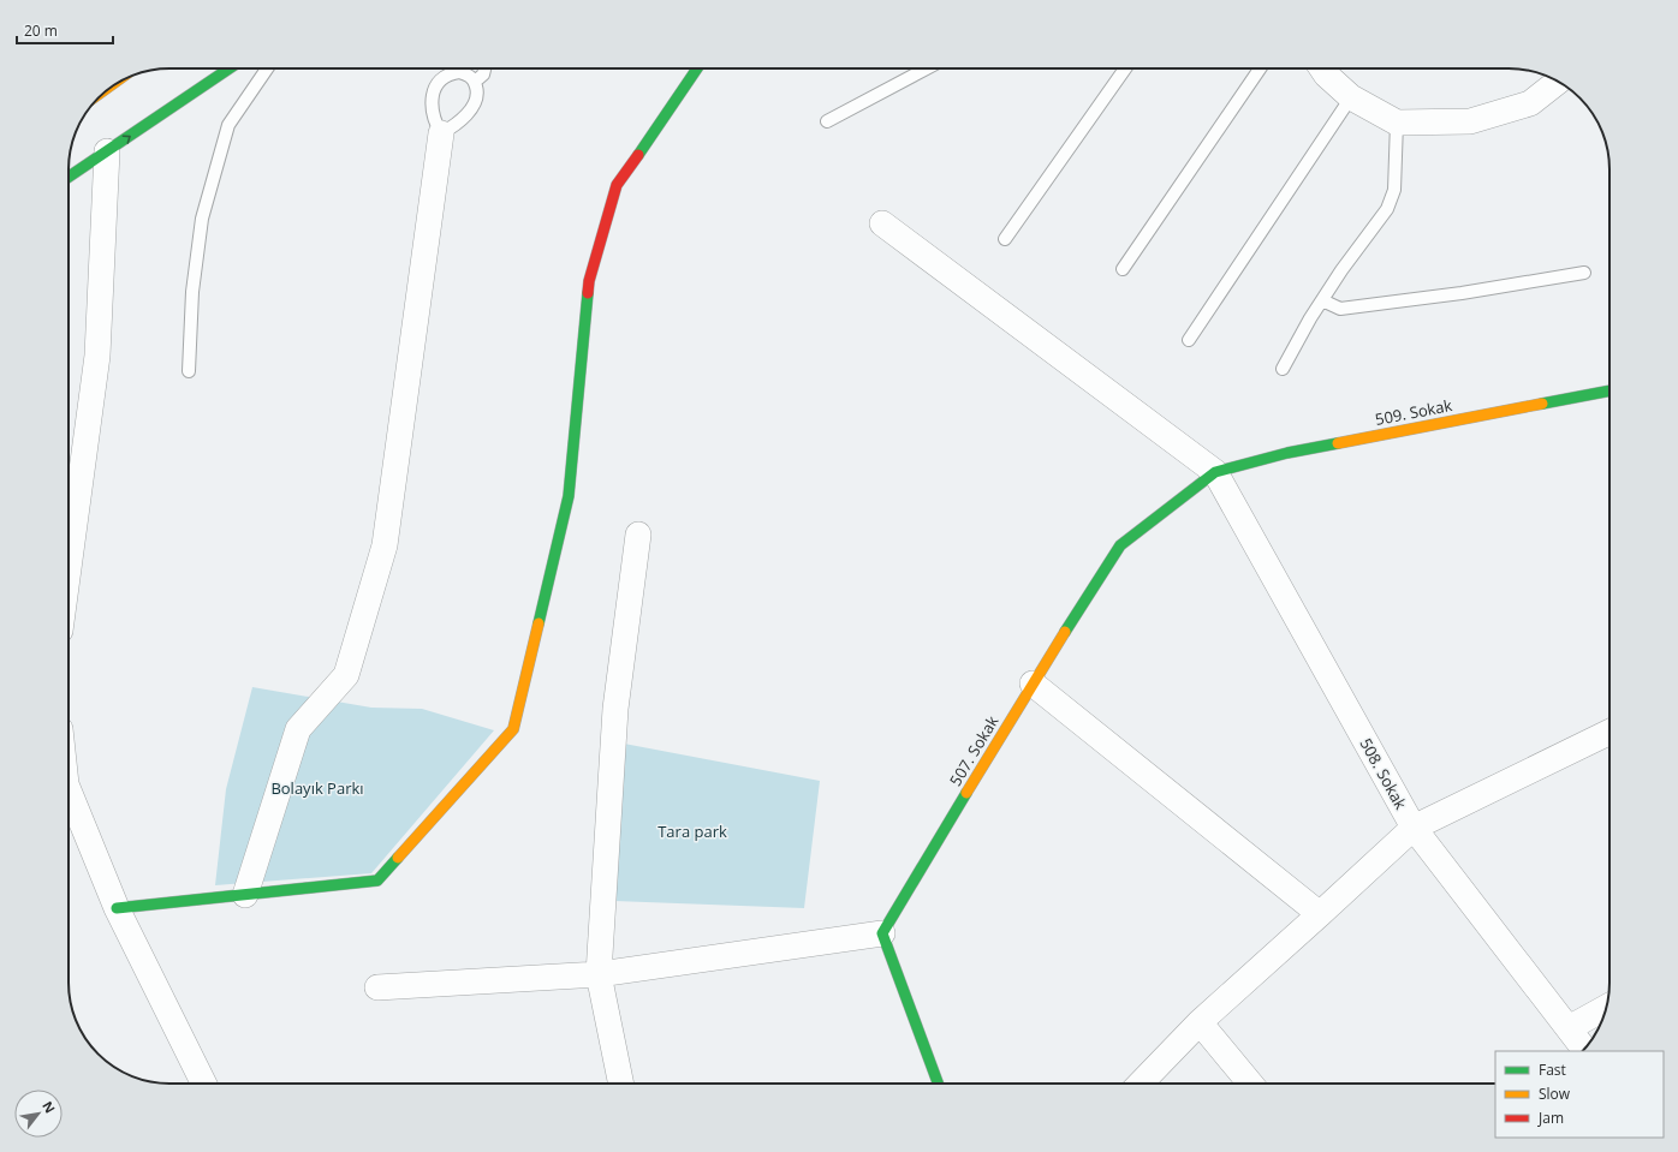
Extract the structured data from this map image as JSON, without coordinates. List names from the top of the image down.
{
  "streets": {
    "street": ["509. Sokak", "507. Sokak", "508. Sokak"]
  },
  "crossings": [
    ["509. Sokak", "507. Sokak"],
    ["509. Sokak", "508. Sokak"],
    ["507. Sokak", "508. Sokak"]
  ],
  "parks": ["Bolayık Parkı", "Tara park"],
  "legend": ["Fast", "Slow", "Jam"],
  "scale_bar": "20 m",
  "north": "top right"
}
